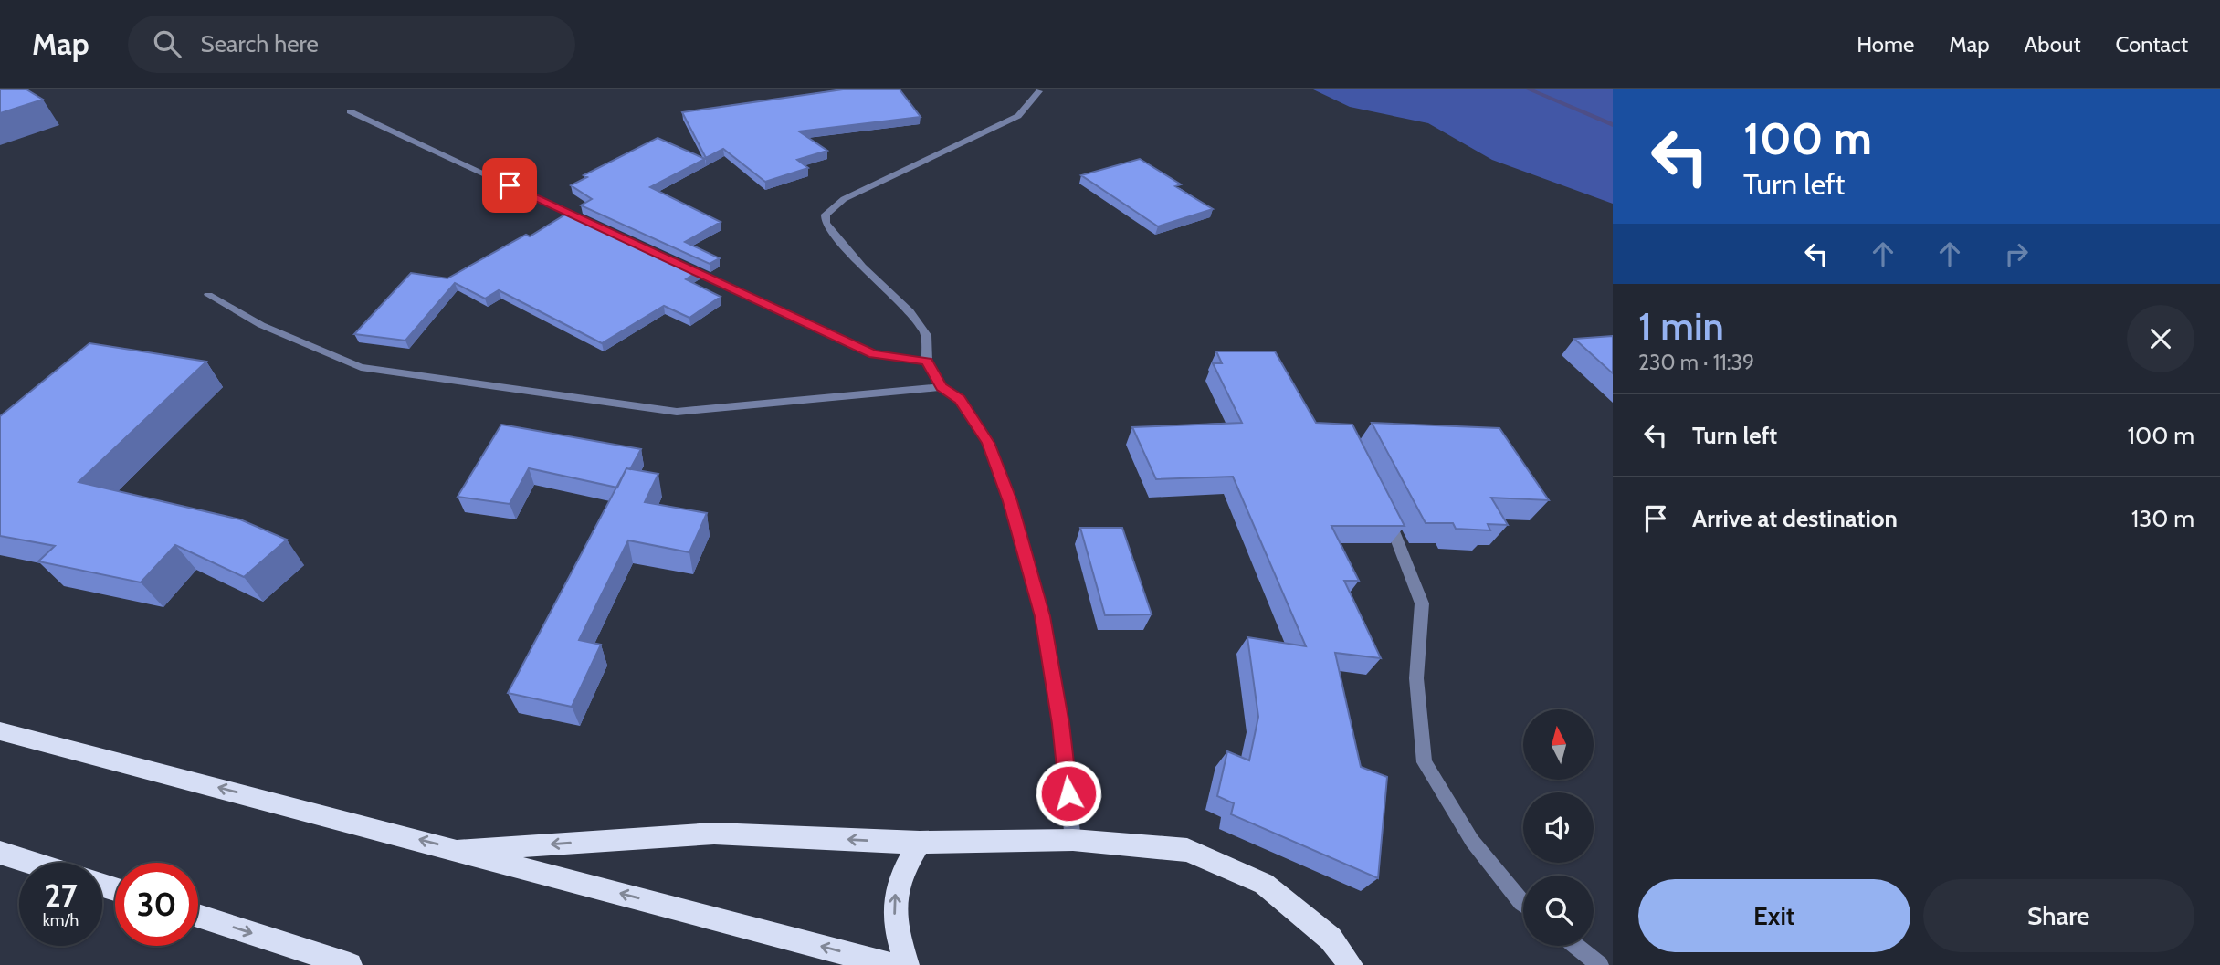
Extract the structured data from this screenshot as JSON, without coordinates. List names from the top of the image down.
{
  "north": "top",
  "page": {
    "header": "Map",
    "search": "Search here",
    "nav": [
      "Home",
      "Map",
      "About",
      "Contact"
    ],
    "turn": ["100 m", "Turn left"],
    "heading": ["1 min", "230 m · 11:39"],
    "list": [
      {
        "name": "Turn left",
        "value": "100 m"
      },
      {
        "name": "Arrive at destination",
        "value": "130 m"
      }
    ],
    "speed": "27 km/h",
    "limit": "30",
    "buttons": ["Exit", "Share"]
  }
}
